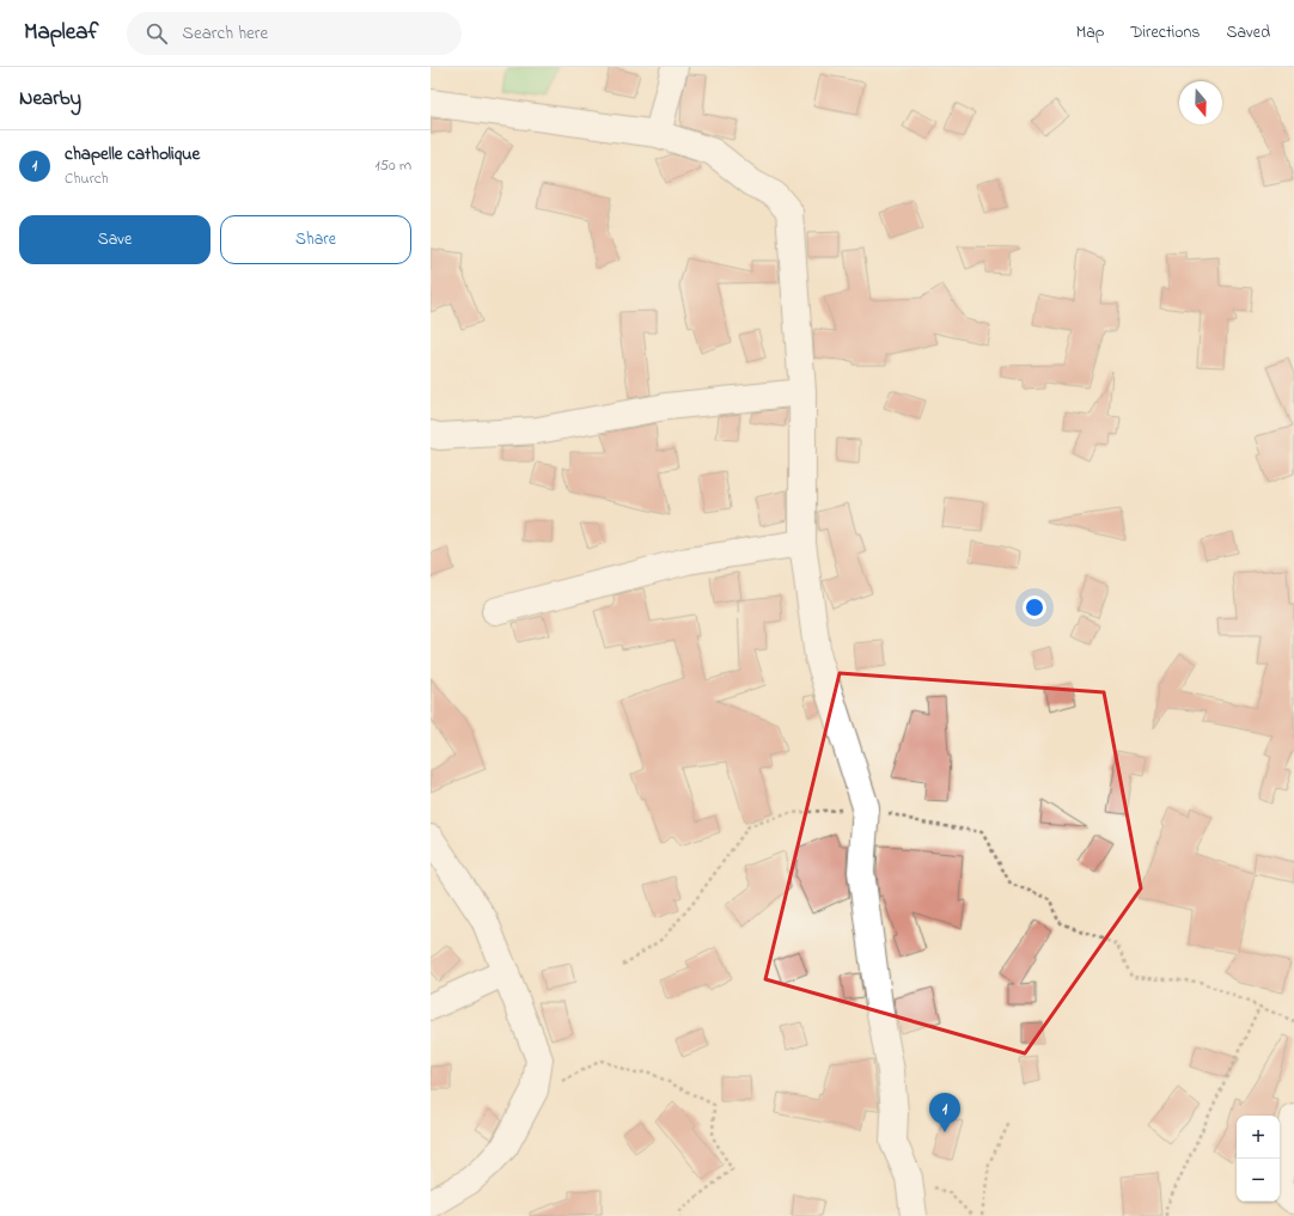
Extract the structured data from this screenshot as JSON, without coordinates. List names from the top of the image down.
{
  "north": "bottom",
  "page": {
    "header": "Mapleaf",
    "search": "Search here",
    "nav": ["Map", "Directions", "Saved"],
    "heading": "Nearby",
    "list": [
      {
        "mark": "1",
        "name": "chapelle catholique",
        "note": "Church",
        "value": "150 m"
      }
    ],
    "buttons": ["Save", "Share"],
    "pins": "1",
    "map_buttons": ["+", "−"]
  }
}
